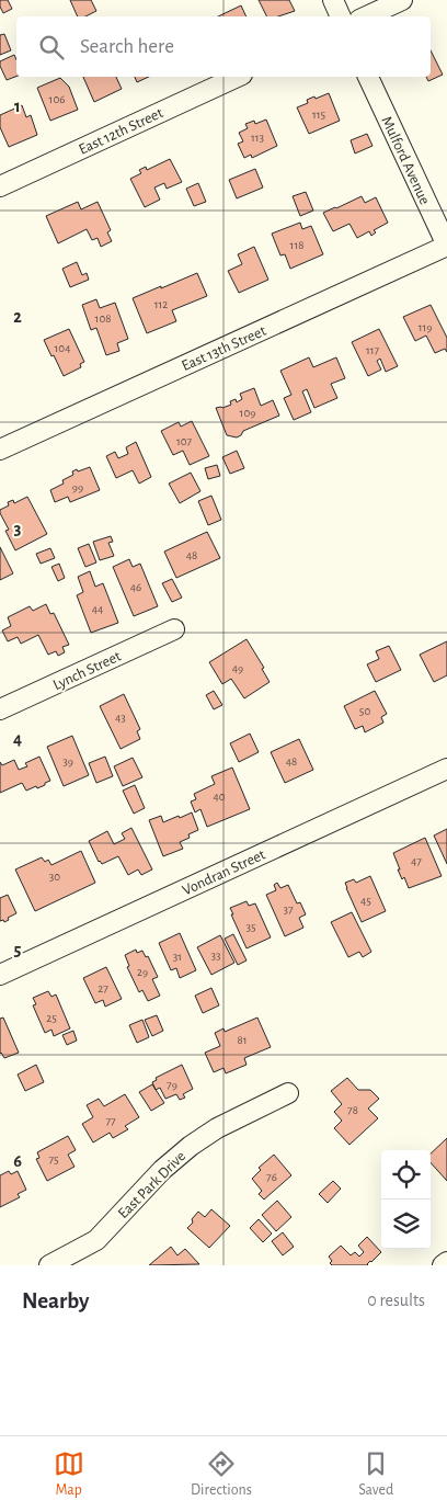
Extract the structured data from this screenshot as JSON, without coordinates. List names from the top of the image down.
{
  "streets": {
    "street": [
      "East 12th Street",
      "Mulford Avenue",
      "East 13th Street",
      "Lynch Street",
      "Vondran Street",
      "East Park Drive"
    ]
  },
  "crossings": [
    ["Mulford Avenue", "East 13th Street"]
  ],
  "house_numbers": [
    "106",
    "115",
    "113",
    "118",
    "112",
    "108",
    "119",
    "104",
    "117",
    "109",
    "107",
    "99",
    "48",
    "46",
    "44",
    "49",
    "50",
    "43",
    "39",
    "48",
    "40",
    "47",
    "30",
    "45",
    "37",
    "35",
    "33",
    "31",
    "29",
    "27",
    "25",
    "81",
    "79",
    "78",
    "77",
    "75",
    "76"
  ],
  "page": {
    "search": "Search here",
    "heading": ["Nearby", "0 results"],
    "nav": ["Map", "Directions", "Saved"]
  },
  "grid": {
    "rows": [
      "1",
      "2",
      "3",
      "4",
      "5",
      "6"
    ]
  }
}
